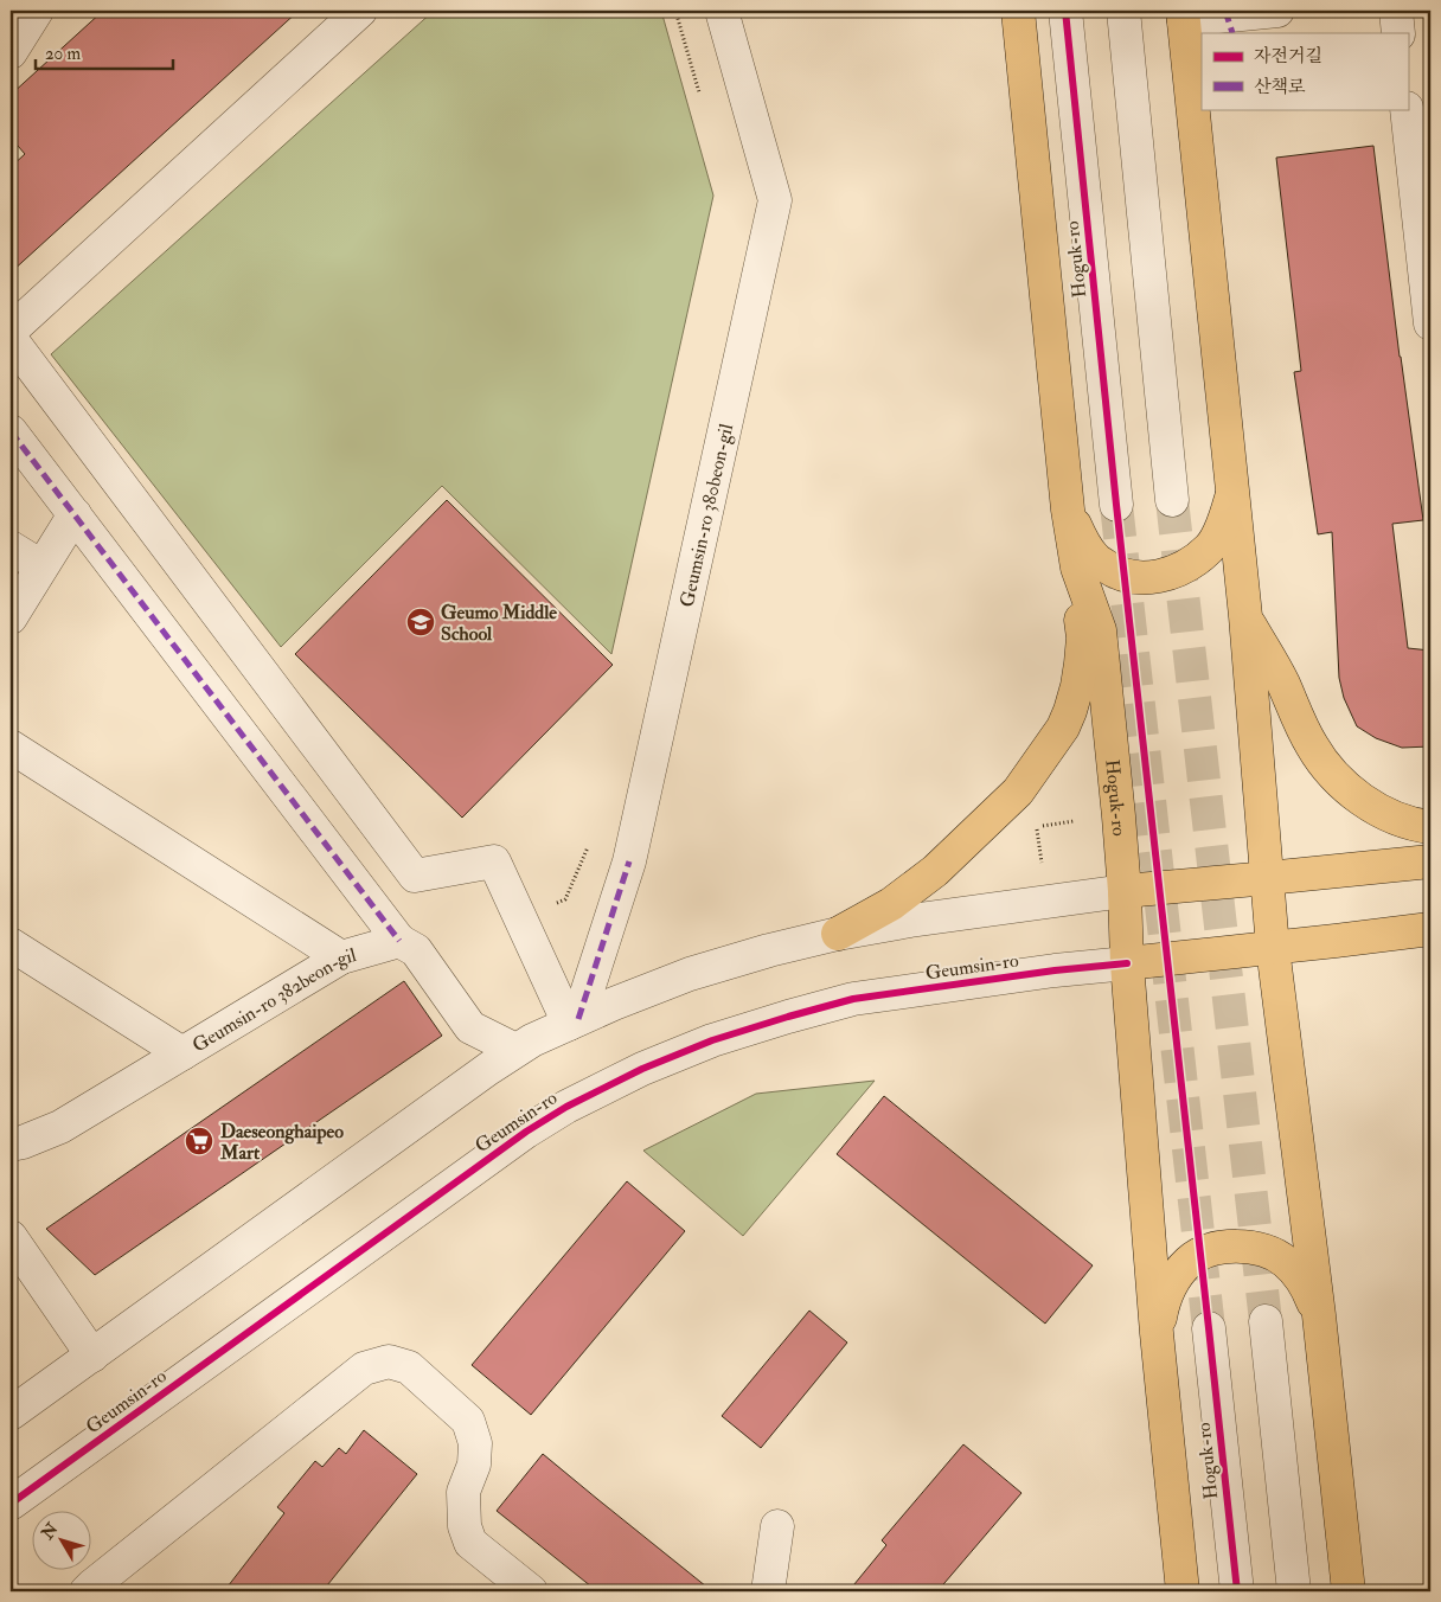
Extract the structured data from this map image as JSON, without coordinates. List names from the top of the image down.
{
  "streets": {
    "main road": ["Hoguk-ro", "Geumsin-ro"],
    "street": ["Geumsin-ro 380beon-gil", "Geumsin-ro 382beon-gil"]
  },
  "crossings": [
    ["Hoguk-ro", "Geumsin-ro"]
  ],
  "places": {
    "school or university": ["Geumo Middle School"],
    "supermarket": ["Daeseonghaipeo Mart"]
  },
  "legend": ["자전거길", "산책로"],
  "scale_bar": "20 m",
  "north": "top left"
}
